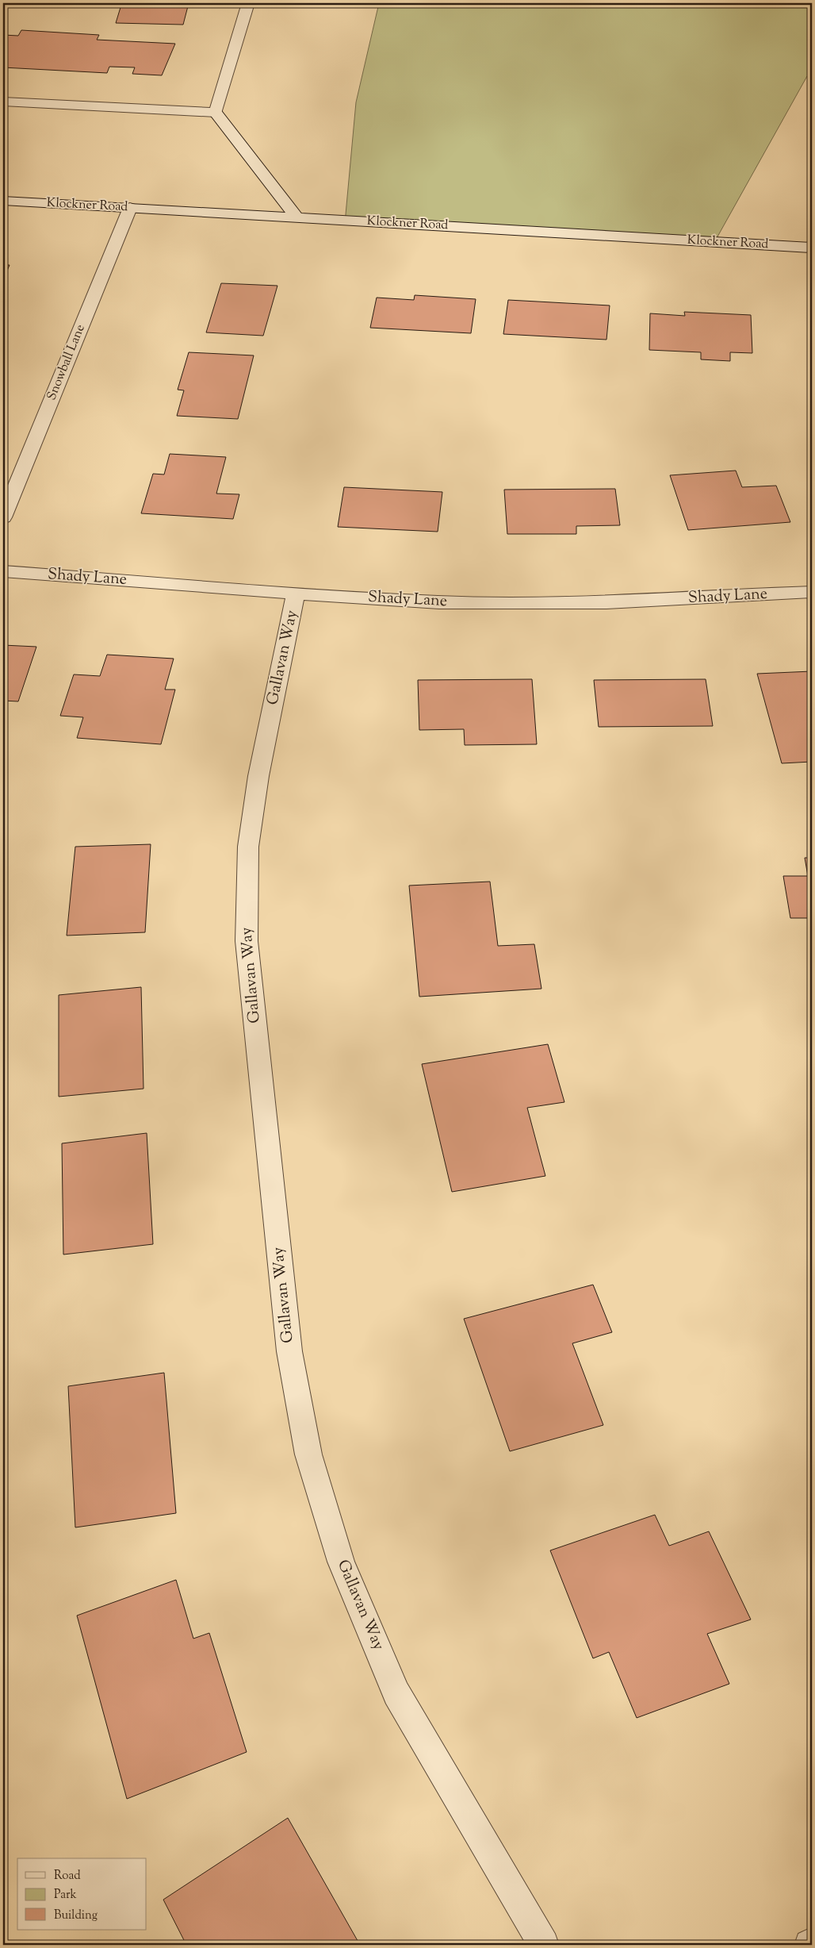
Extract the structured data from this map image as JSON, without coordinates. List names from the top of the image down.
{
  "streets": {
    "street": [
      "Klockner Road",
      "Snowball Lane",
      "Shady Lane",
      "Gallavan Way"
    ]
  },
  "crossings": [
    ["Klockner Road", "Snowball Lane"],
    ["Shady Lane", "Gallavan Way"]
  ],
  "legend": ["Road", "Park", "Building"]
}
